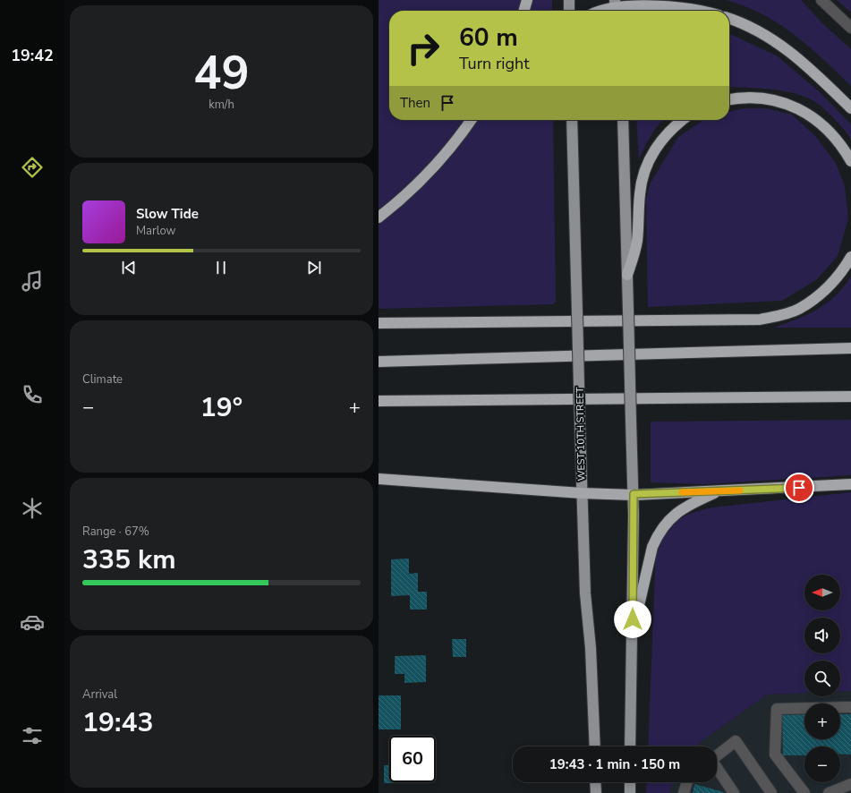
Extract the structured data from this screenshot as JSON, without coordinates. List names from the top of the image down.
{
  "streets": {
    "main road": ["WEST 10TH STREET"]
  },
  "north": "left",
  "page": {
    "tabs": "19:42",
    "tile": [
      ["49", "km/h"],
      "Climate",
      ["Range · 67%", "335 km"],
      ["Arrival", "19:43"]
    ],
    "turn": ["60 m", "Turn right"],
    "then": "Then",
    "song": ["Slow Tide", "Marlow"],
    "heat": ["−", "19°", "+"],
    "map_buttons": ["+", "−"],
    "limit": "60",
    "trip": "19:43 · 1 min · 150 m"
  }
}
